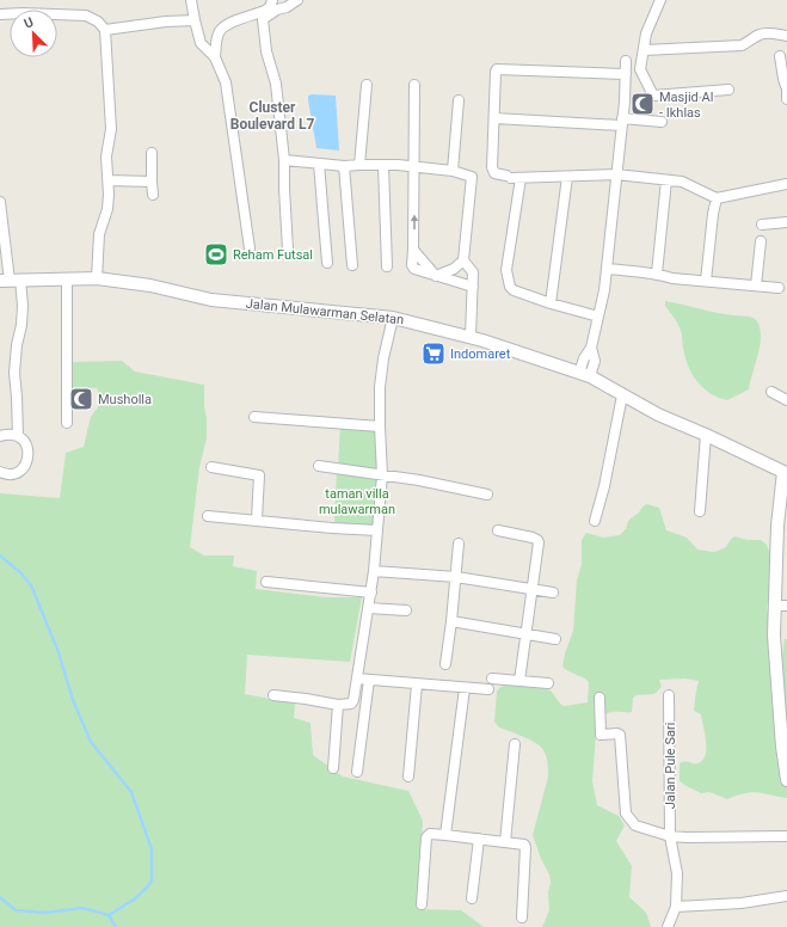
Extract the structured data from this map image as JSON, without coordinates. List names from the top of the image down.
{
  "streets": {
    "street": ["Jalan Mulawarman Selatan", "Jalan Pule Sari"]
  },
  "districts": ["Cluster Boulevard L7"],
  "parks": ["taman villa mulawarman"],
  "places": {
    "mosque": ["Masjid Al - Ikhlas", "Musholla"],
    "sports": ["Reham Futsal"],
    "supermarket": ["Indomaret"]
  },
  "north": "top left"
}
